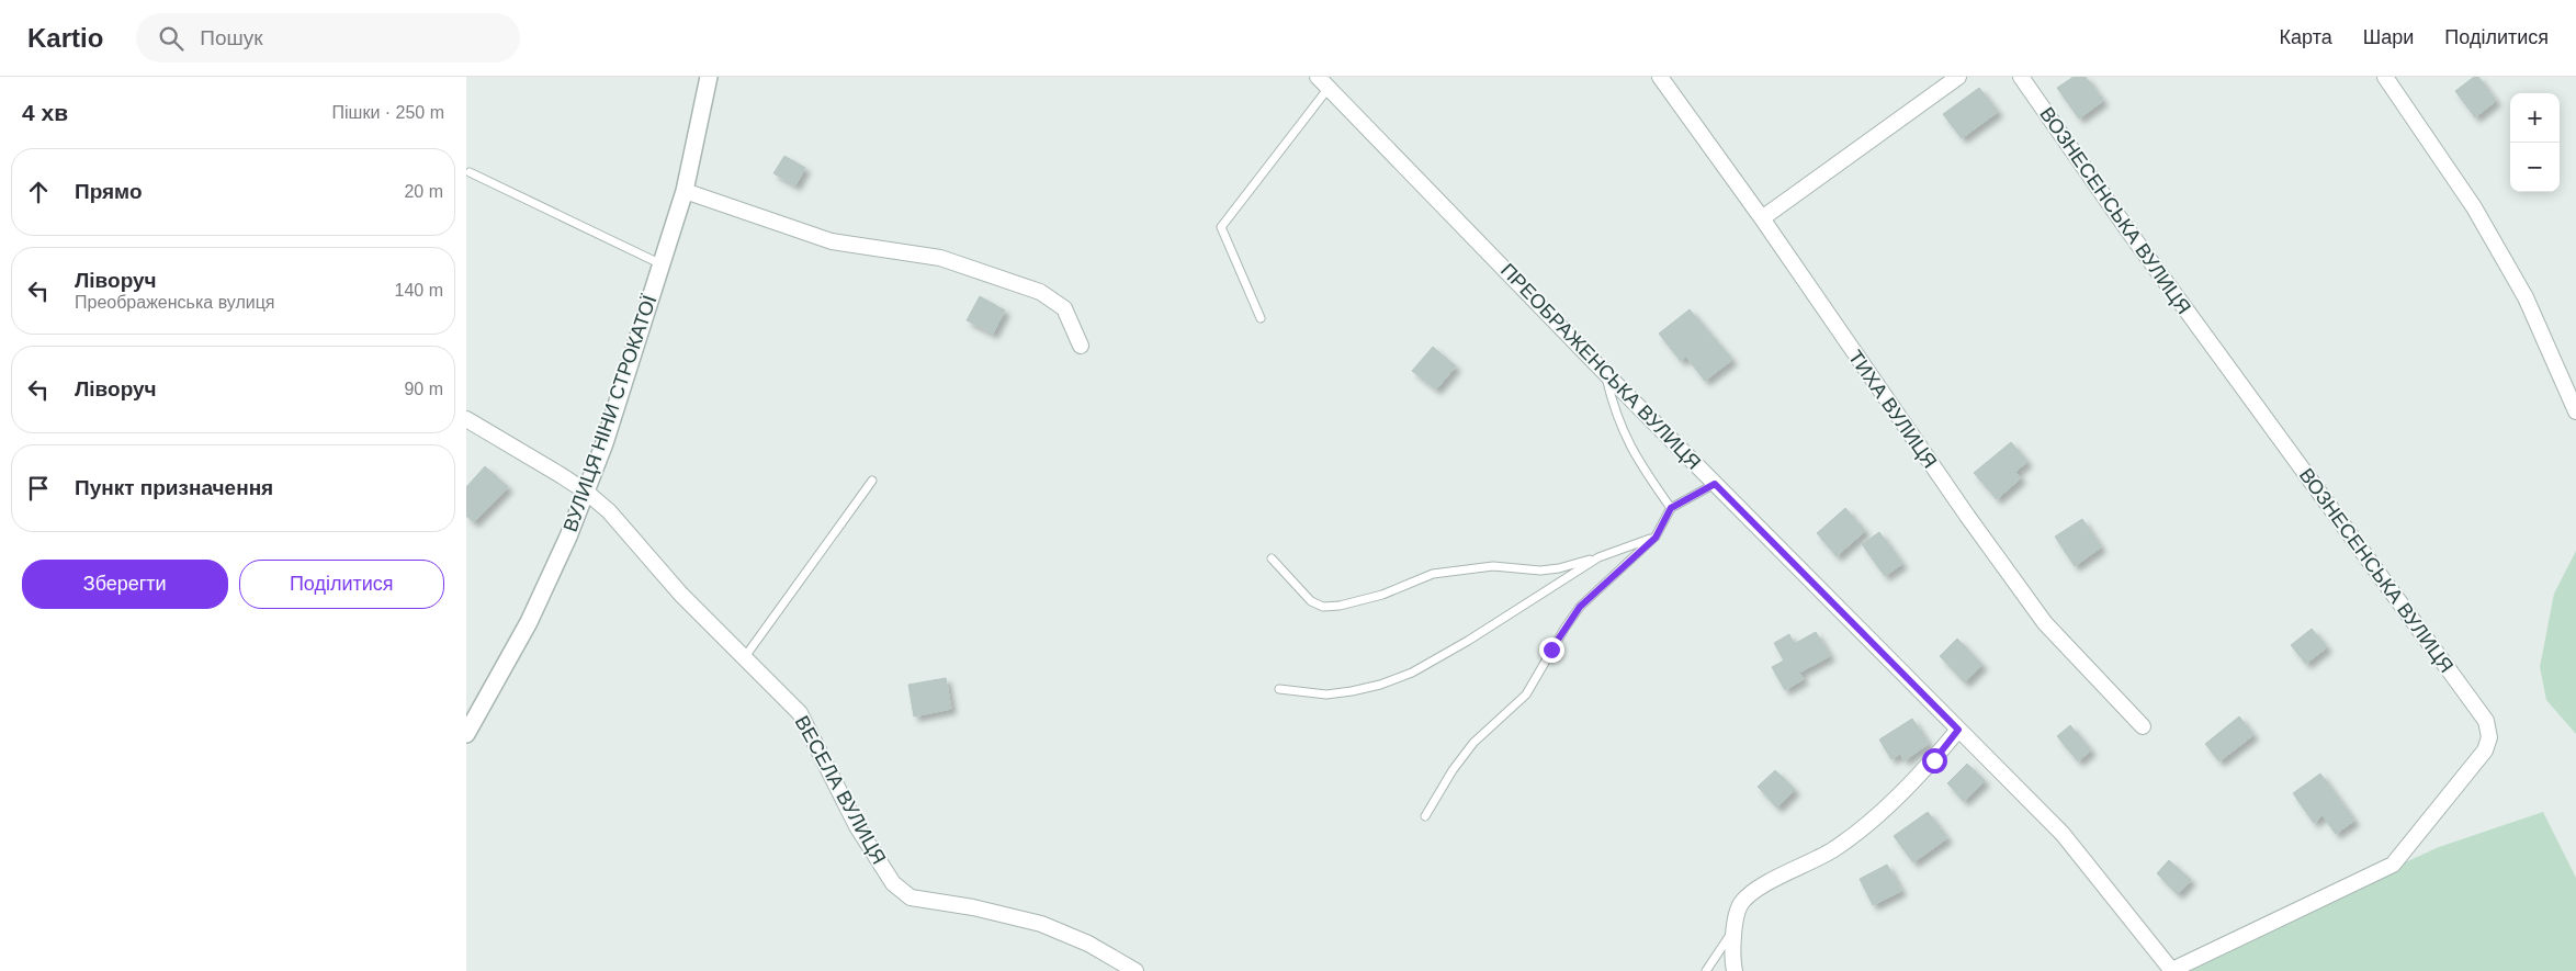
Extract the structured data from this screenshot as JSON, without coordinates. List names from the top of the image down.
{
  "streets": {
    "street": [
      "ВОЗНЕСЕНСЬКА ВУЛИЦЯ",
      "ПРЕОБРАЖЕНСЬКА ВУЛИЦЯ",
      "ТИХА ВУЛИЦЯ",
      "ВУЛИЦЯ НІНИ СТРОКАТОЇ",
      "ВЕСЕЛА ВУЛИЦЯ"
    ]
  },
  "crossings": [
    ["ВОЗНЕСЕНСЬКА ВУЛИЦЯ", "ПРЕОБРАЖЕНСЬКА ВУЛИЦЯ"],
    ["ВУЛИЦЯ НІНИ СТРОКАТОЇ", "ВЕСЕЛА ВУЛИЦЯ"]
  ],
  "page": {
    "header": "Kartio",
    "search": "Пошук",
    "nav": ["Карта", "Шари", "Поділитися"],
    "heading": ["4 хв", "Пішки · 250 m"],
    "map_buttons": ["+", "−"],
    "list": [
      ["Прямо", "20 m"],
      ["Ліворуч", "Преображенська вулиця", "140 m"],
      ["Ліворуч", "90 m"],
      "Пункт призначення"
    ],
    "buttons": ["Зберегти", "Поділитися"]
  }
}
